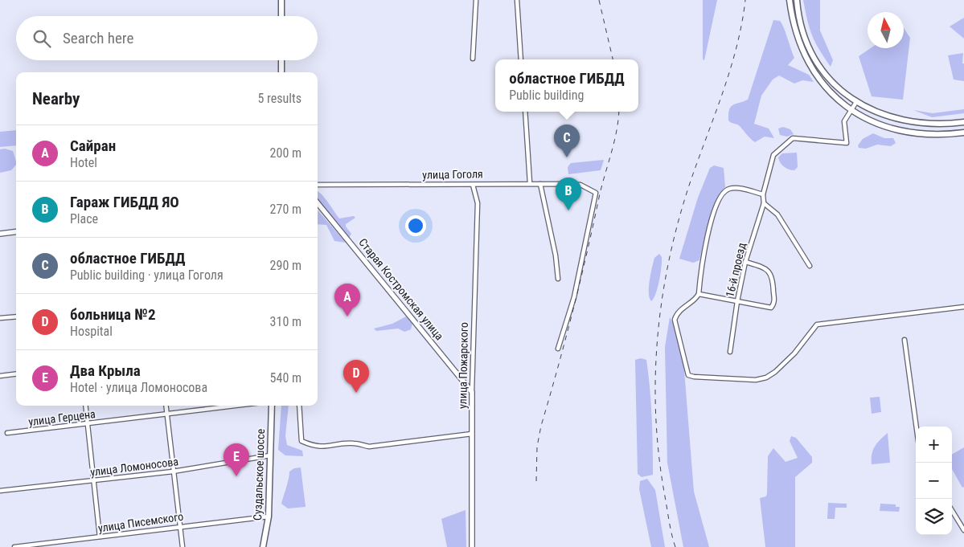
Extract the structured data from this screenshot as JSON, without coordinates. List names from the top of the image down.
{
  "streets": {
    "main road": ["Суздальское шоссе"],
    "street": [
      "улица Гоголя",
      "16-й проезд",
      "Старая Костромская улица",
      "улица Пожарского",
      "улица Герцена",
      "улица Ломоносова",
      "улица Писемского"
    ]
  },
  "crossings": [
    ["улица Гоголя", "улица Пожарского"],
    ["Старая Костромская улица", "улица Пожарского"],
    ["улица Ломоносова", "Суздальское шоссе"],
    ["Суздальское шоссе", "улица Писемского"]
  ],
  "north": "top",
  "page": {
    "search": "Search here",
    "popup": ["областное ГИБДД", "Public building"],
    "heading": ["Nearby", "5 results"],
    "pins": [
      "C",
      "B",
      "A",
      "D",
      "E"
    ],
    "list": [
      {
        "mark": "A",
        "name": "Сайран",
        "note": "Hotel",
        "value": "200 m"
      },
      {
        "mark": "B",
        "name": "Гараж ГИБДД ЯО",
        "note": "Place",
        "value": "270 m"
      },
      {
        "mark": "C",
        "name": "областное ГИБДД",
        "note": "Public building · улица Гоголя",
        "value": "290 m"
      },
      {
        "mark": "D",
        "name": "больница №2",
        "note": "Hospital",
        "value": "310 m"
      },
      {
        "mark": "E",
        "name": "Два Крыла",
        "note": "Hotel · улица Ломоносова",
        "value": "540 m"
      }
    ],
    "map_buttons": ["+", "−"]
  }
}
